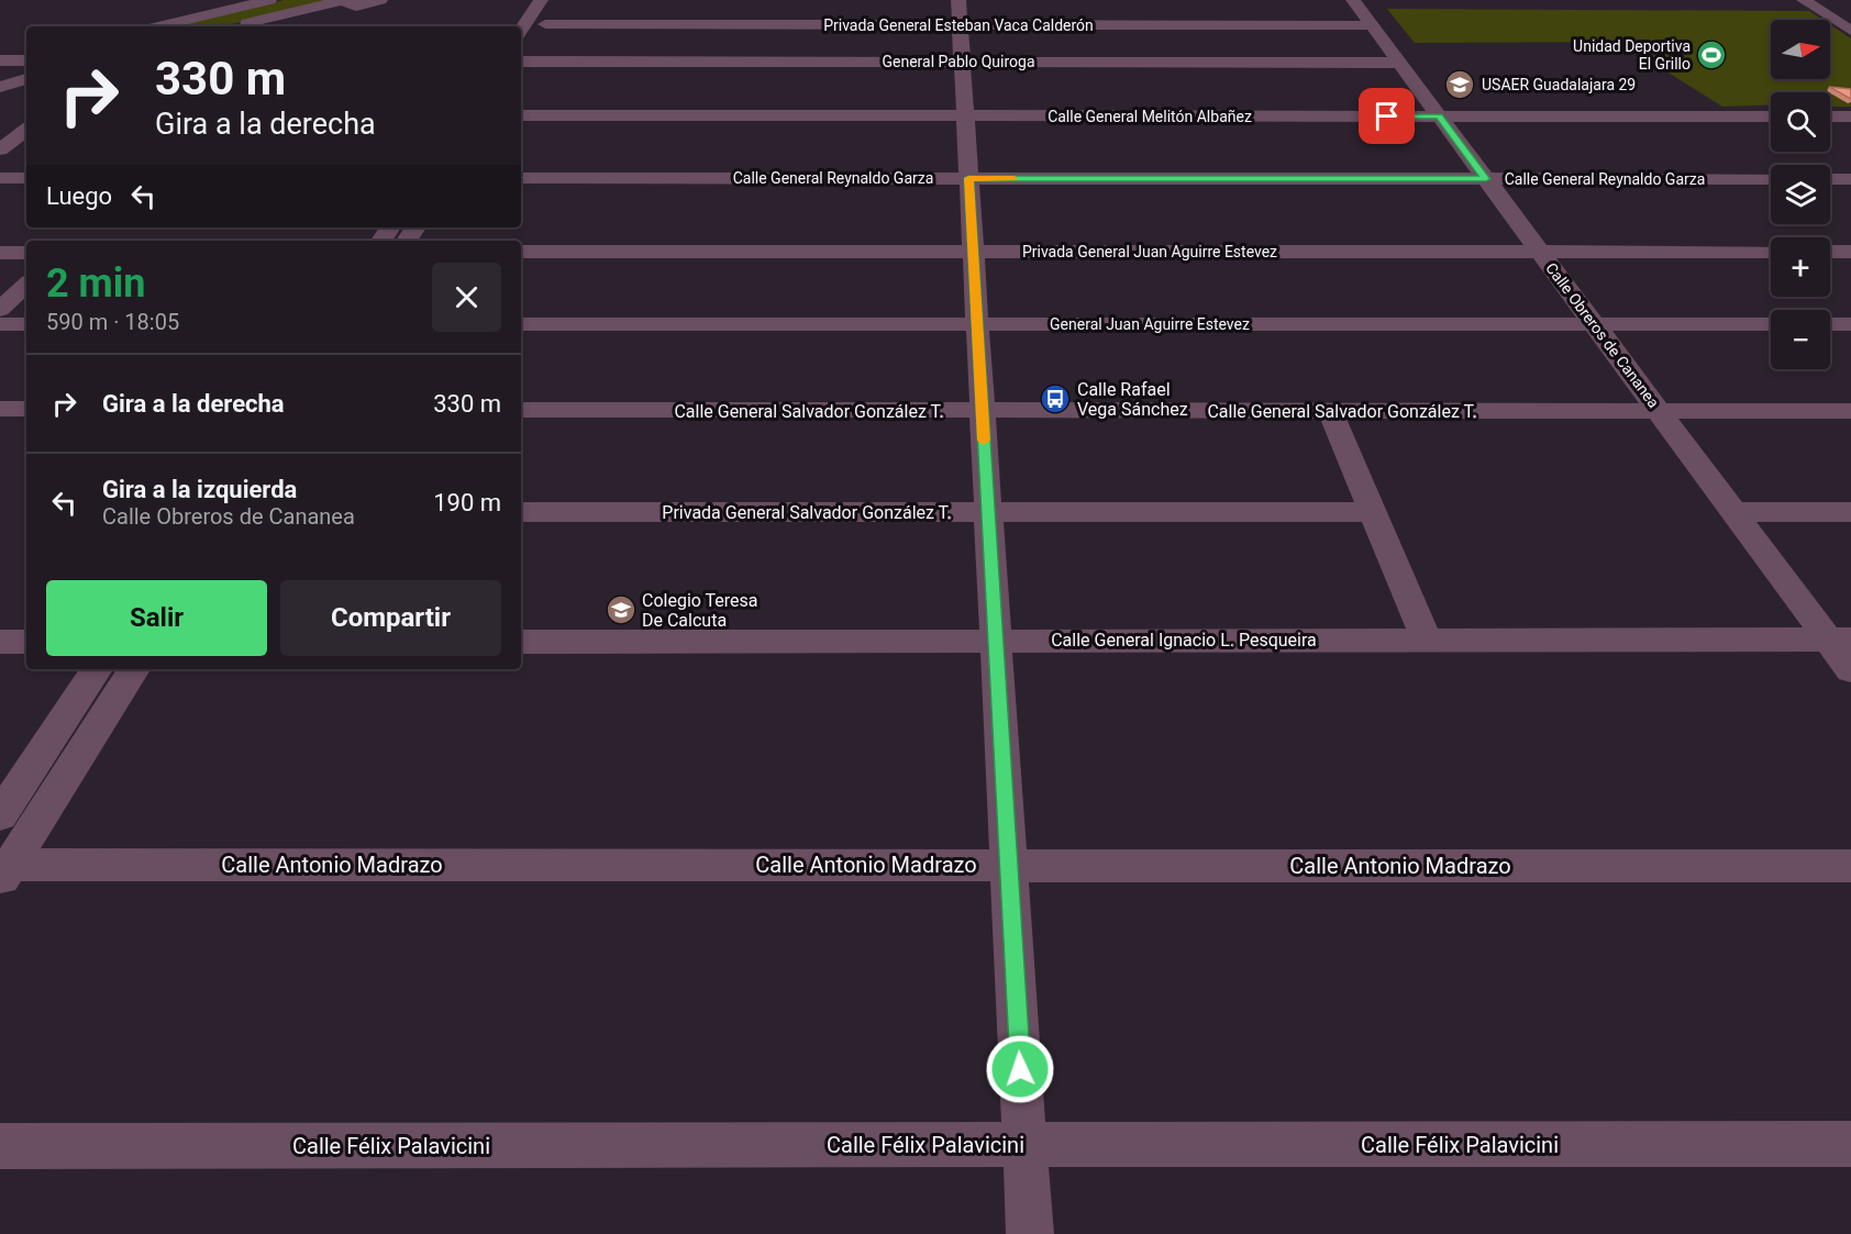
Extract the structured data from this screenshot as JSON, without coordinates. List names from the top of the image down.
{
  "streets": {
    "street": [
      "Privada General Esteban Vaca Calderón",
      "General Pablo Quiroga",
      "Calle General Melitón Albañez",
      "Calle General Reynaldo Garza",
      "Privada General Juan Aguirre Estevez",
      "General Juan Aguirre Estevez",
      "Calle Obreros de Cananea",
      "Calle General Salvador González T.",
      "Privada General Salvador González T.",
      "Calle General Ignacio L. Pesqueira",
      "Calle Antonio Madrazo",
      "Calle Félix Palavicini"
    ]
  },
  "crossings": [
    ["Privada General Esteban Vaca Calderón", "Calle Obreros de Cananea"],
    ["General Pablo Quiroga", "Calle Obreros de Cananea"],
    ["Calle General Melitón Albañez", "Calle Obreros de Cananea"],
    ["Calle General Reynaldo Garza", "Calle Obreros de Cananea"],
    ["Privada General Juan Aguirre Estevez", "Calle Obreros de Cananea"],
    ["General Juan Aguirre Estevez", "Calle Obreros de Cananea"],
    ["Calle Obreros de Cananea", "Calle General Salvador González T."],
    ["Calle Obreros de Cananea", "Calle General Ignacio L. Pesqueira"]
  ],
  "places": {
    "sports": ["Unidad Deportiva El Grillo"],
    "school or university": ["USAER Guadalajara 29", "Colegio Teresa De Calcuta"],
    "bus stop": ["Calle Rafael Vega Sánchez"]
  },
  "north": "right",
  "page": {
    "map_buttons": ["+", "−"],
    "turn": ["330 m", "Gira a la derecha"],
    "then": "Luego",
    "heading": ["2 min", "590 m · 18:05"],
    "list": [
      {
        "name": "Gira a la derecha",
        "value": "330 m"
      },
      {
        "name": "Gira a la izquierda",
        "note": "Calle Obreros de Cananea",
        "value": "190 m"
      }
    ],
    "buttons": ["Salir", "Compartir"]
  }
}
